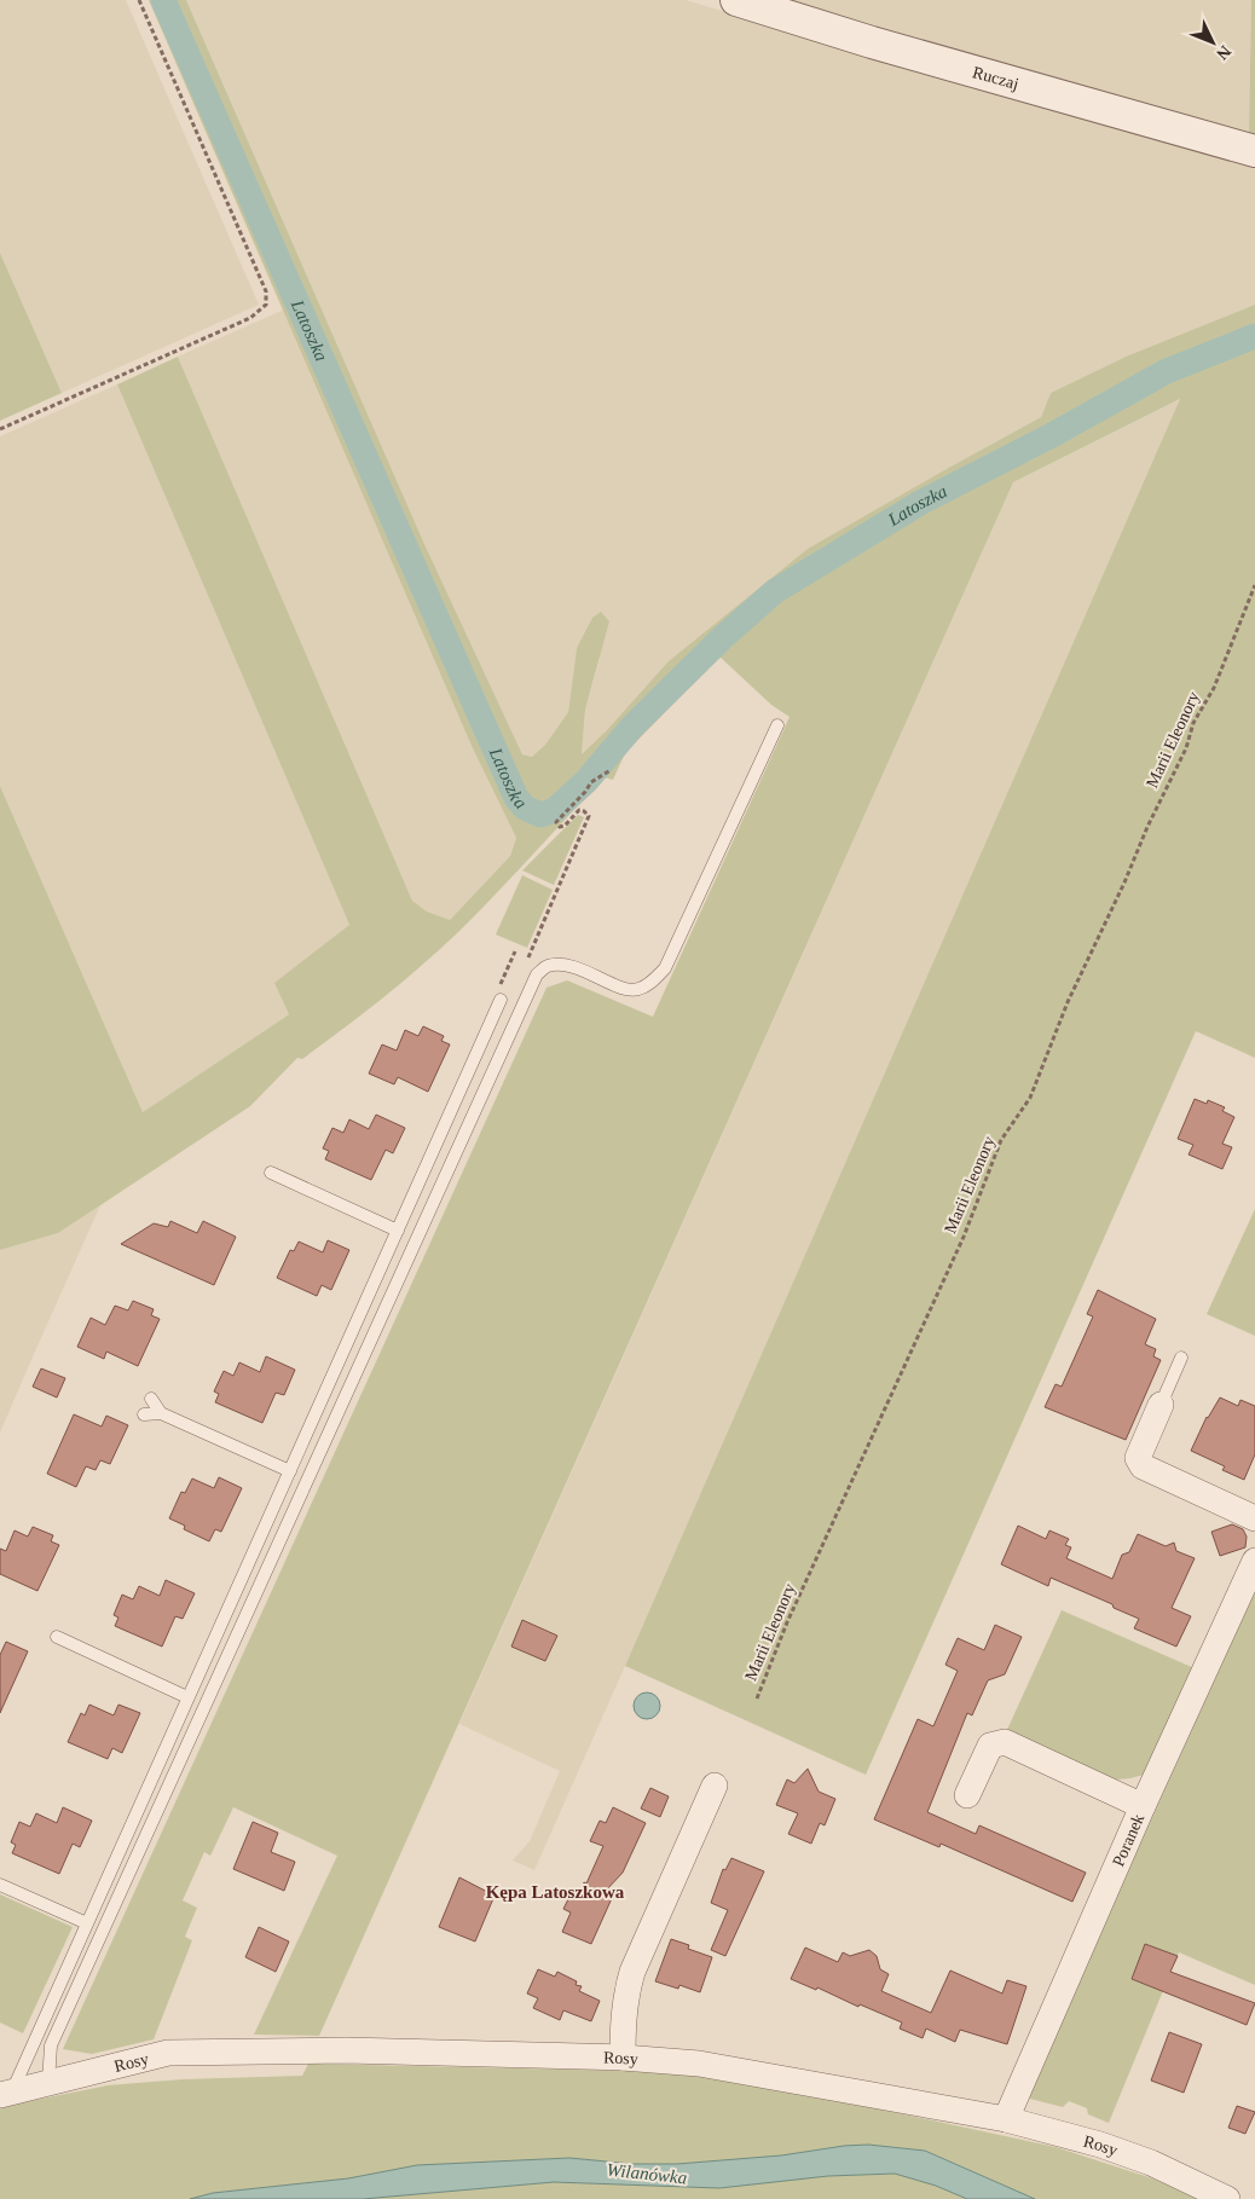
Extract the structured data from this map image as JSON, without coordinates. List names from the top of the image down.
{
  "streets": {
    "street": ["Ruczaj", "Poranek", "Rosy"],
    "path": ["Marii Eleonory"]
  },
  "crossings": [
    ["Poranek", "Rosy"]
  ],
  "districts": ["Kępa Latoszkowa"],
  "water": ["Latoszka", "Wilanówka"],
  "north": "bottom right"
}
